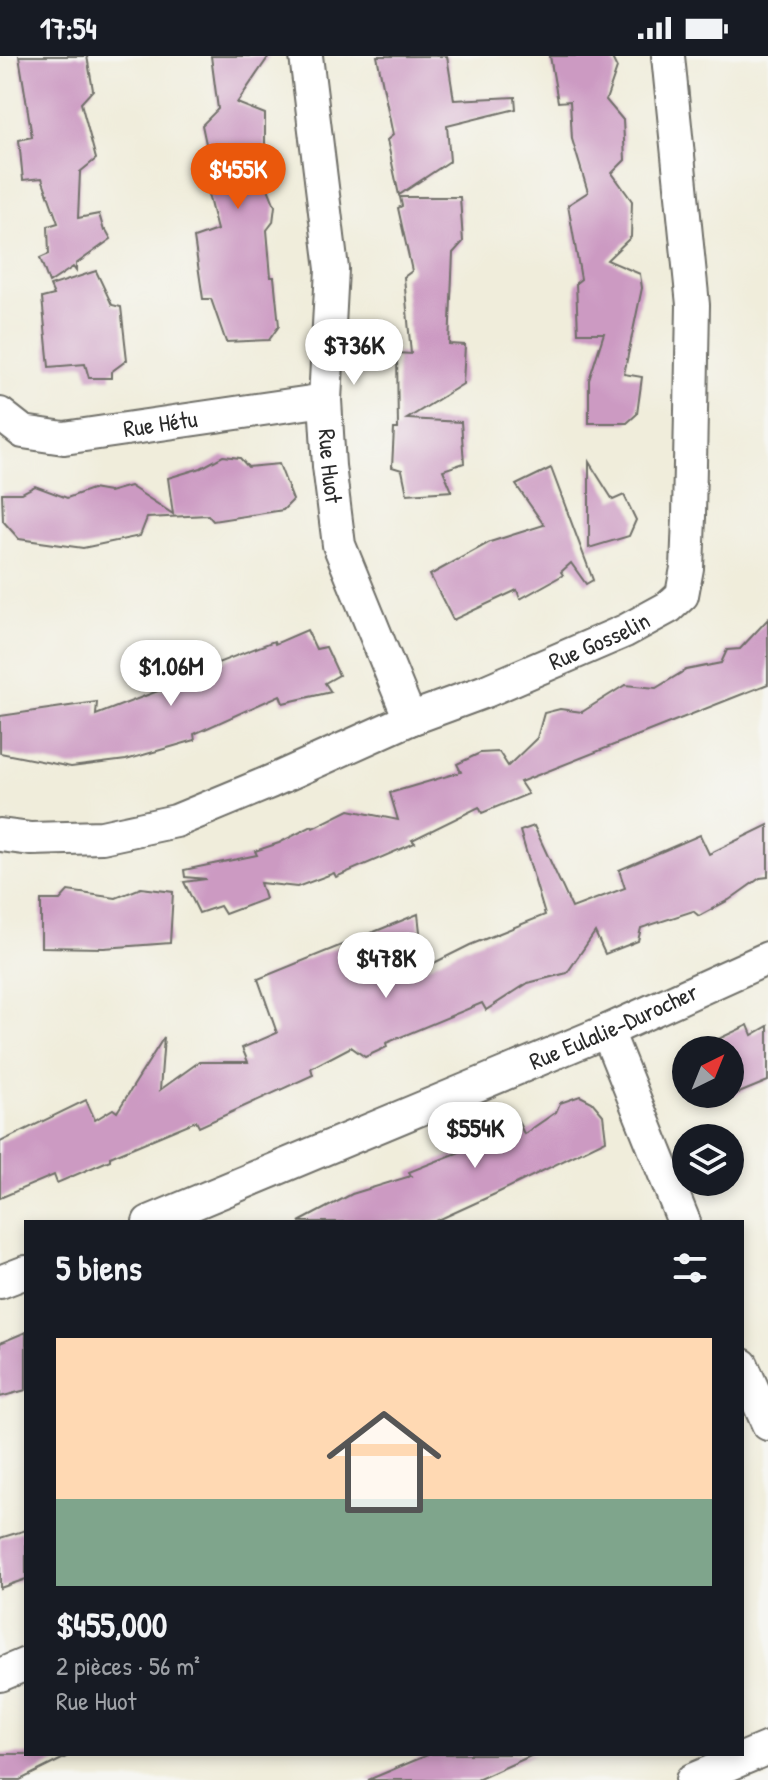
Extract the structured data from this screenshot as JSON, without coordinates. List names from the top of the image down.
{
  "streets": {
    "street": [
      "Rue Hétu",
      "Rue Huot",
      "Rue Gosselin",
      "Rue Eulalie-Durocher"
    ]
  },
  "crossings": [
    ["Rue Hétu", "Rue Huot"],
    ["Rue Huot", "Rue Gosselin"]
  ],
  "north": "top right",
  "page": {
    "status": "17:54",
    "price": [
      "$455K",
      "$736K",
      "$1.06M",
      "$478K",
      "$554K"
    ],
    "heading": "5 biens",
    "list": [
      {
        "name": "$455,000",
        "note": "2 pièces · 56 m² · Rue Huot"
      }
    ]
  }
}
